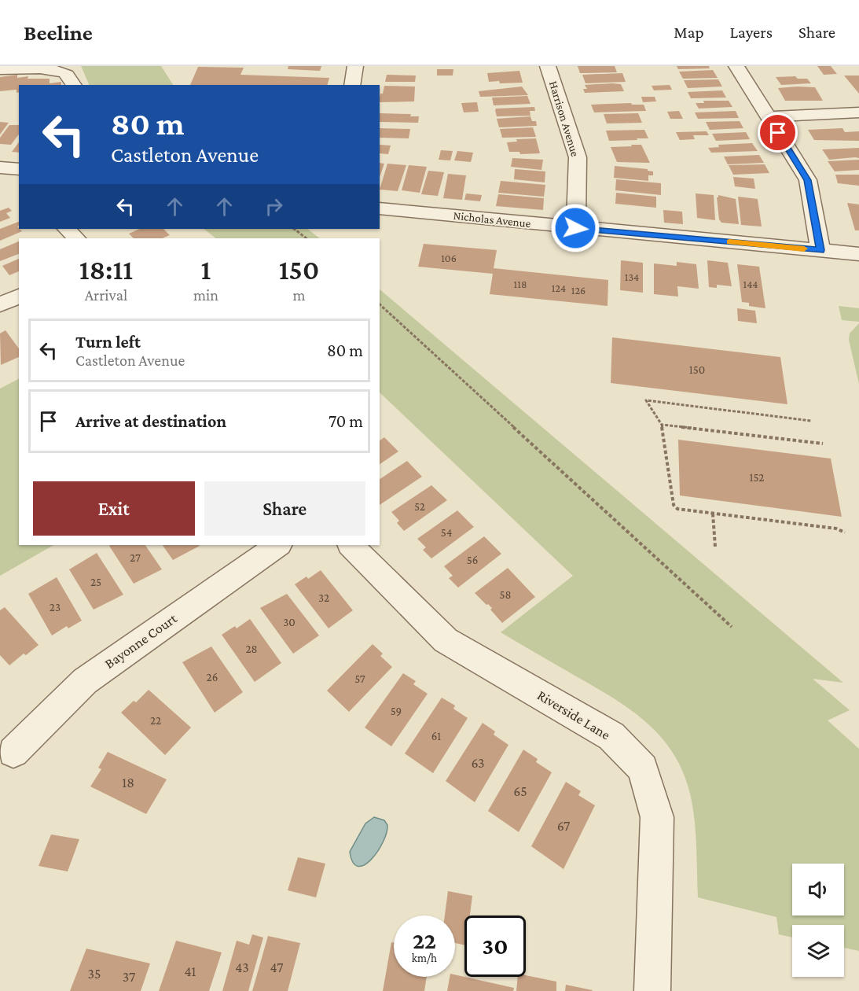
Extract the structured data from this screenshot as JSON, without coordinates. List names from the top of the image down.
{
  "streets": {
    "street": [
      "Harrison Avenue",
      "Nicholas Avenue",
      "Bayonne Court",
      "Riverside Lane"
    ]
  },
  "crossings": [
    ["Harrison Avenue", "Nicholas Avenue"]
  ],
  "house_numbers": [
    "106",
    "134",
    "118",
    "144",
    "124",
    "126",
    "150",
    "152",
    "52",
    "54",
    "27",
    "56",
    "25",
    "58",
    "32",
    "23",
    "30",
    "28",
    "26",
    "57",
    "59",
    "22",
    "61",
    "63",
    "18",
    "65",
    "67",
    "43",
    "47",
    "41",
    "35",
    "37"
  ],
  "page": {
    "header": "Beeline",
    "nav": ["Map", "Layers", "Share"],
    "turn": ["80 m", "Castleton Avenue"],
    "eta": [
      "18:11",
      "Arrival",
      "1",
      "min",
      "150",
      "m"
    ],
    "list": [
      {
        "name": "Turn left",
        "note": "Castleton Avenue",
        "value": "80 m"
      },
      {
        "name": "Arrive at destination",
        "value": "70 m"
      }
    ],
    "buttons": ["Exit", "Share"],
    "speed": "22 km/h",
    "limit": "30"
  }
}
